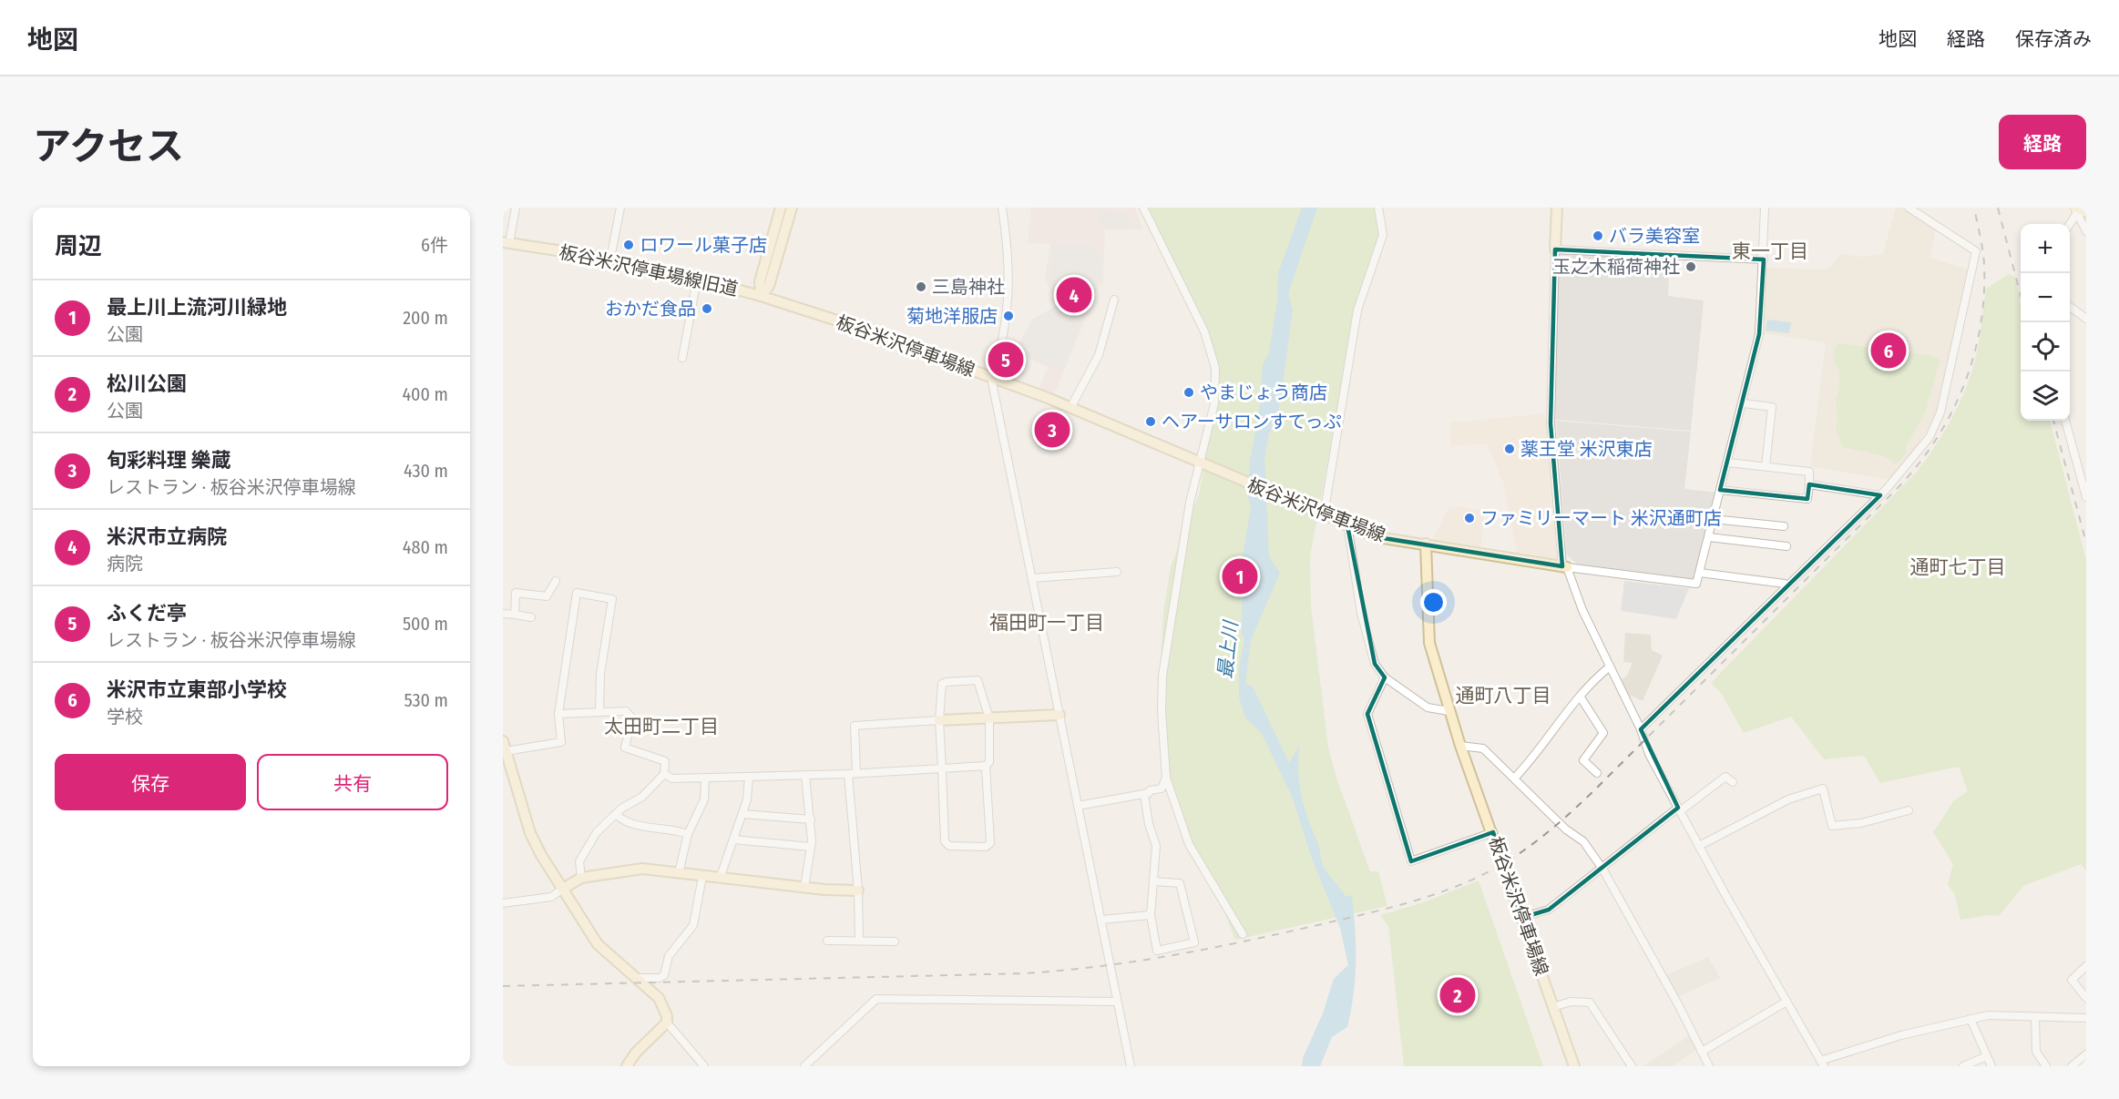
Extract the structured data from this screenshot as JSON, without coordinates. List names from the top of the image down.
{
  "streets": {
    "main road": ["板谷米沢停車場線旧道", "板谷米沢停車場線"]
  },
  "crossings": [
    ["板谷米沢停車場線旧道", "板谷米沢停車場線"]
  ],
  "districts": [
    "東一丁目",
    "通町七丁目",
    "福田町一丁目",
    "通町八丁目",
    "太田町二丁目"
  ],
  "water": ["最上川"],
  "places": [
    "バラ美容室",
    "ロワール菓子店",
    "玉之木稲荷神社",
    "三島神社",
    "おかだ食品",
    "菊地洋服店",
    "やまじょう商店",
    "ヘアーサロンすてっぷ",
    "薬王堂 米沢東店",
    "ファミリーマート 米沢通町店"
  ],
  "page": {
    "header": "地図",
    "nav": ["地図", "経路", "保存済み"],
    "title": "アクセス",
    "buttons": [
      "経路",
      ["保存", "共有"]
    ],
    "heading": ["周辺", "6件"],
    "map_buttons": ["+", "−"],
    "pins": [
      "4",
      "6",
      "5",
      "3",
      "1",
      "2"
    ],
    "list": [
      {
        "mark": "1",
        "name": "最上川上流河川緑地",
        "note": "公園",
        "value": "200 m"
      },
      {
        "mark": "2",
        "name": "松川公園",
        "note": "公園",
        "value": "400 m"
      },
      {
        "mark": "3",
        "name": "旬彩料理 樂蔵",
        "note": "レストラン · 板谷米沢停車場線",
        "value": "430 m"
      },
      {
        "mark": "4",
        "name": "米沢市立病院",
        "note": "病院",
        "value": "480 m"
      },
      {
        "mark": "5",
        "name": "ふくだ亭",
        "note": "レストラン · 板谷米沢停車場線",
        "value": "500 m"
      },
      {
        "mark": "6",
        "name": "米沢市立東部小学校",
        "note": "学校",
        "value": "530 m"
      }
    ]
  }
}
